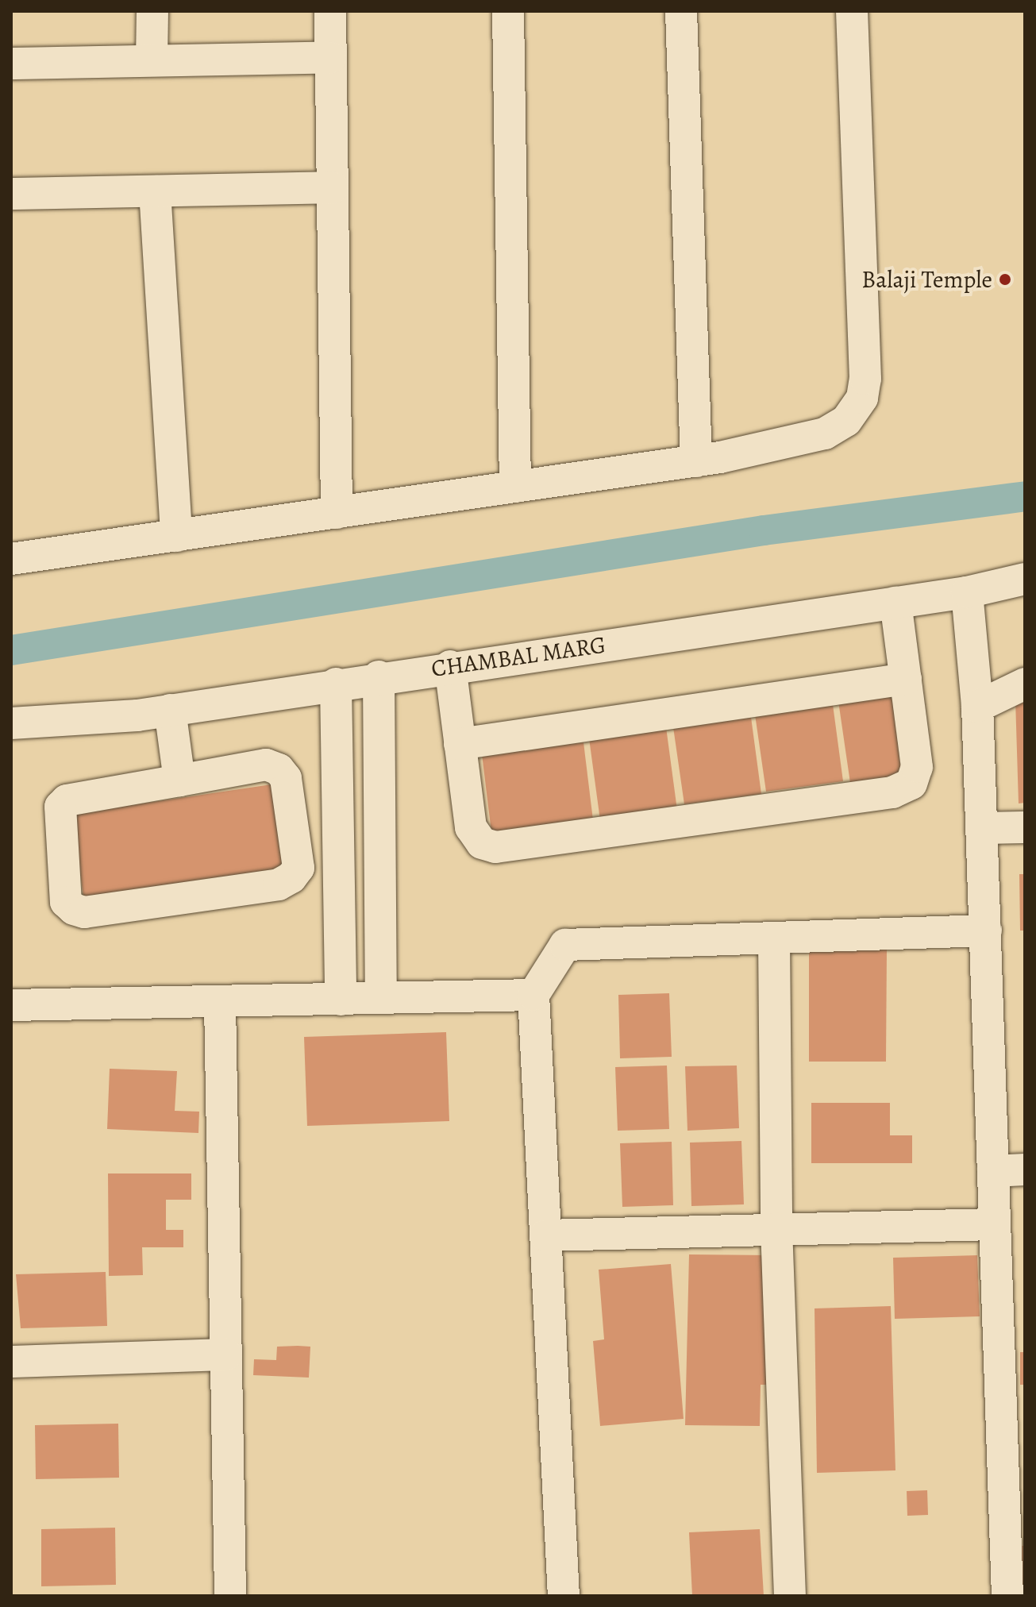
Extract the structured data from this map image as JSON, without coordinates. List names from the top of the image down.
{
  "streets": {
    "street": ["CHAMBAL MARG"]
  },
  "places": ["Balaji Temple"]
}
